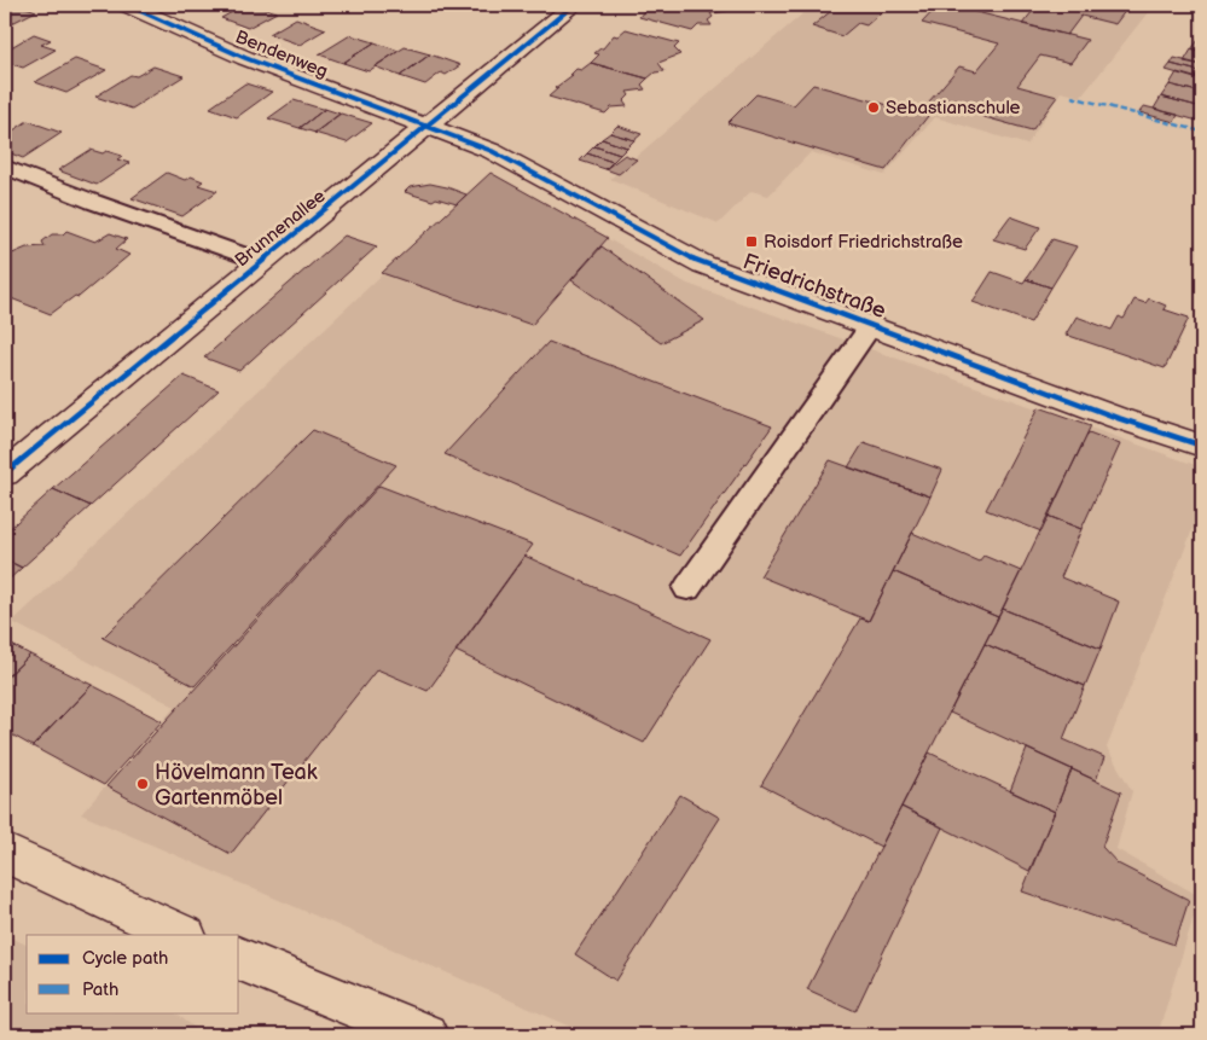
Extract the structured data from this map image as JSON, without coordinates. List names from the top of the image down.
{
  "streets": {
    "street": ["Bendenweg", "Brunnenallee", "Friedrichstraße"]
  },
  "crossings": [
    ["Bendenweg", "Brunnenallee"],
    ["Bendenweg", "Friedrichstraße"],
    ["Brunnenallee", "Friedrichstraße"]
  ],
  "places": {
    "other": ["Sebastianschule", "Hövelmann Teak Gartenmöbel"],
    "transit": ["Roisdorf Friedrichstraße"]
  },
  "legend": ["Cycle path", "Path"]
}
